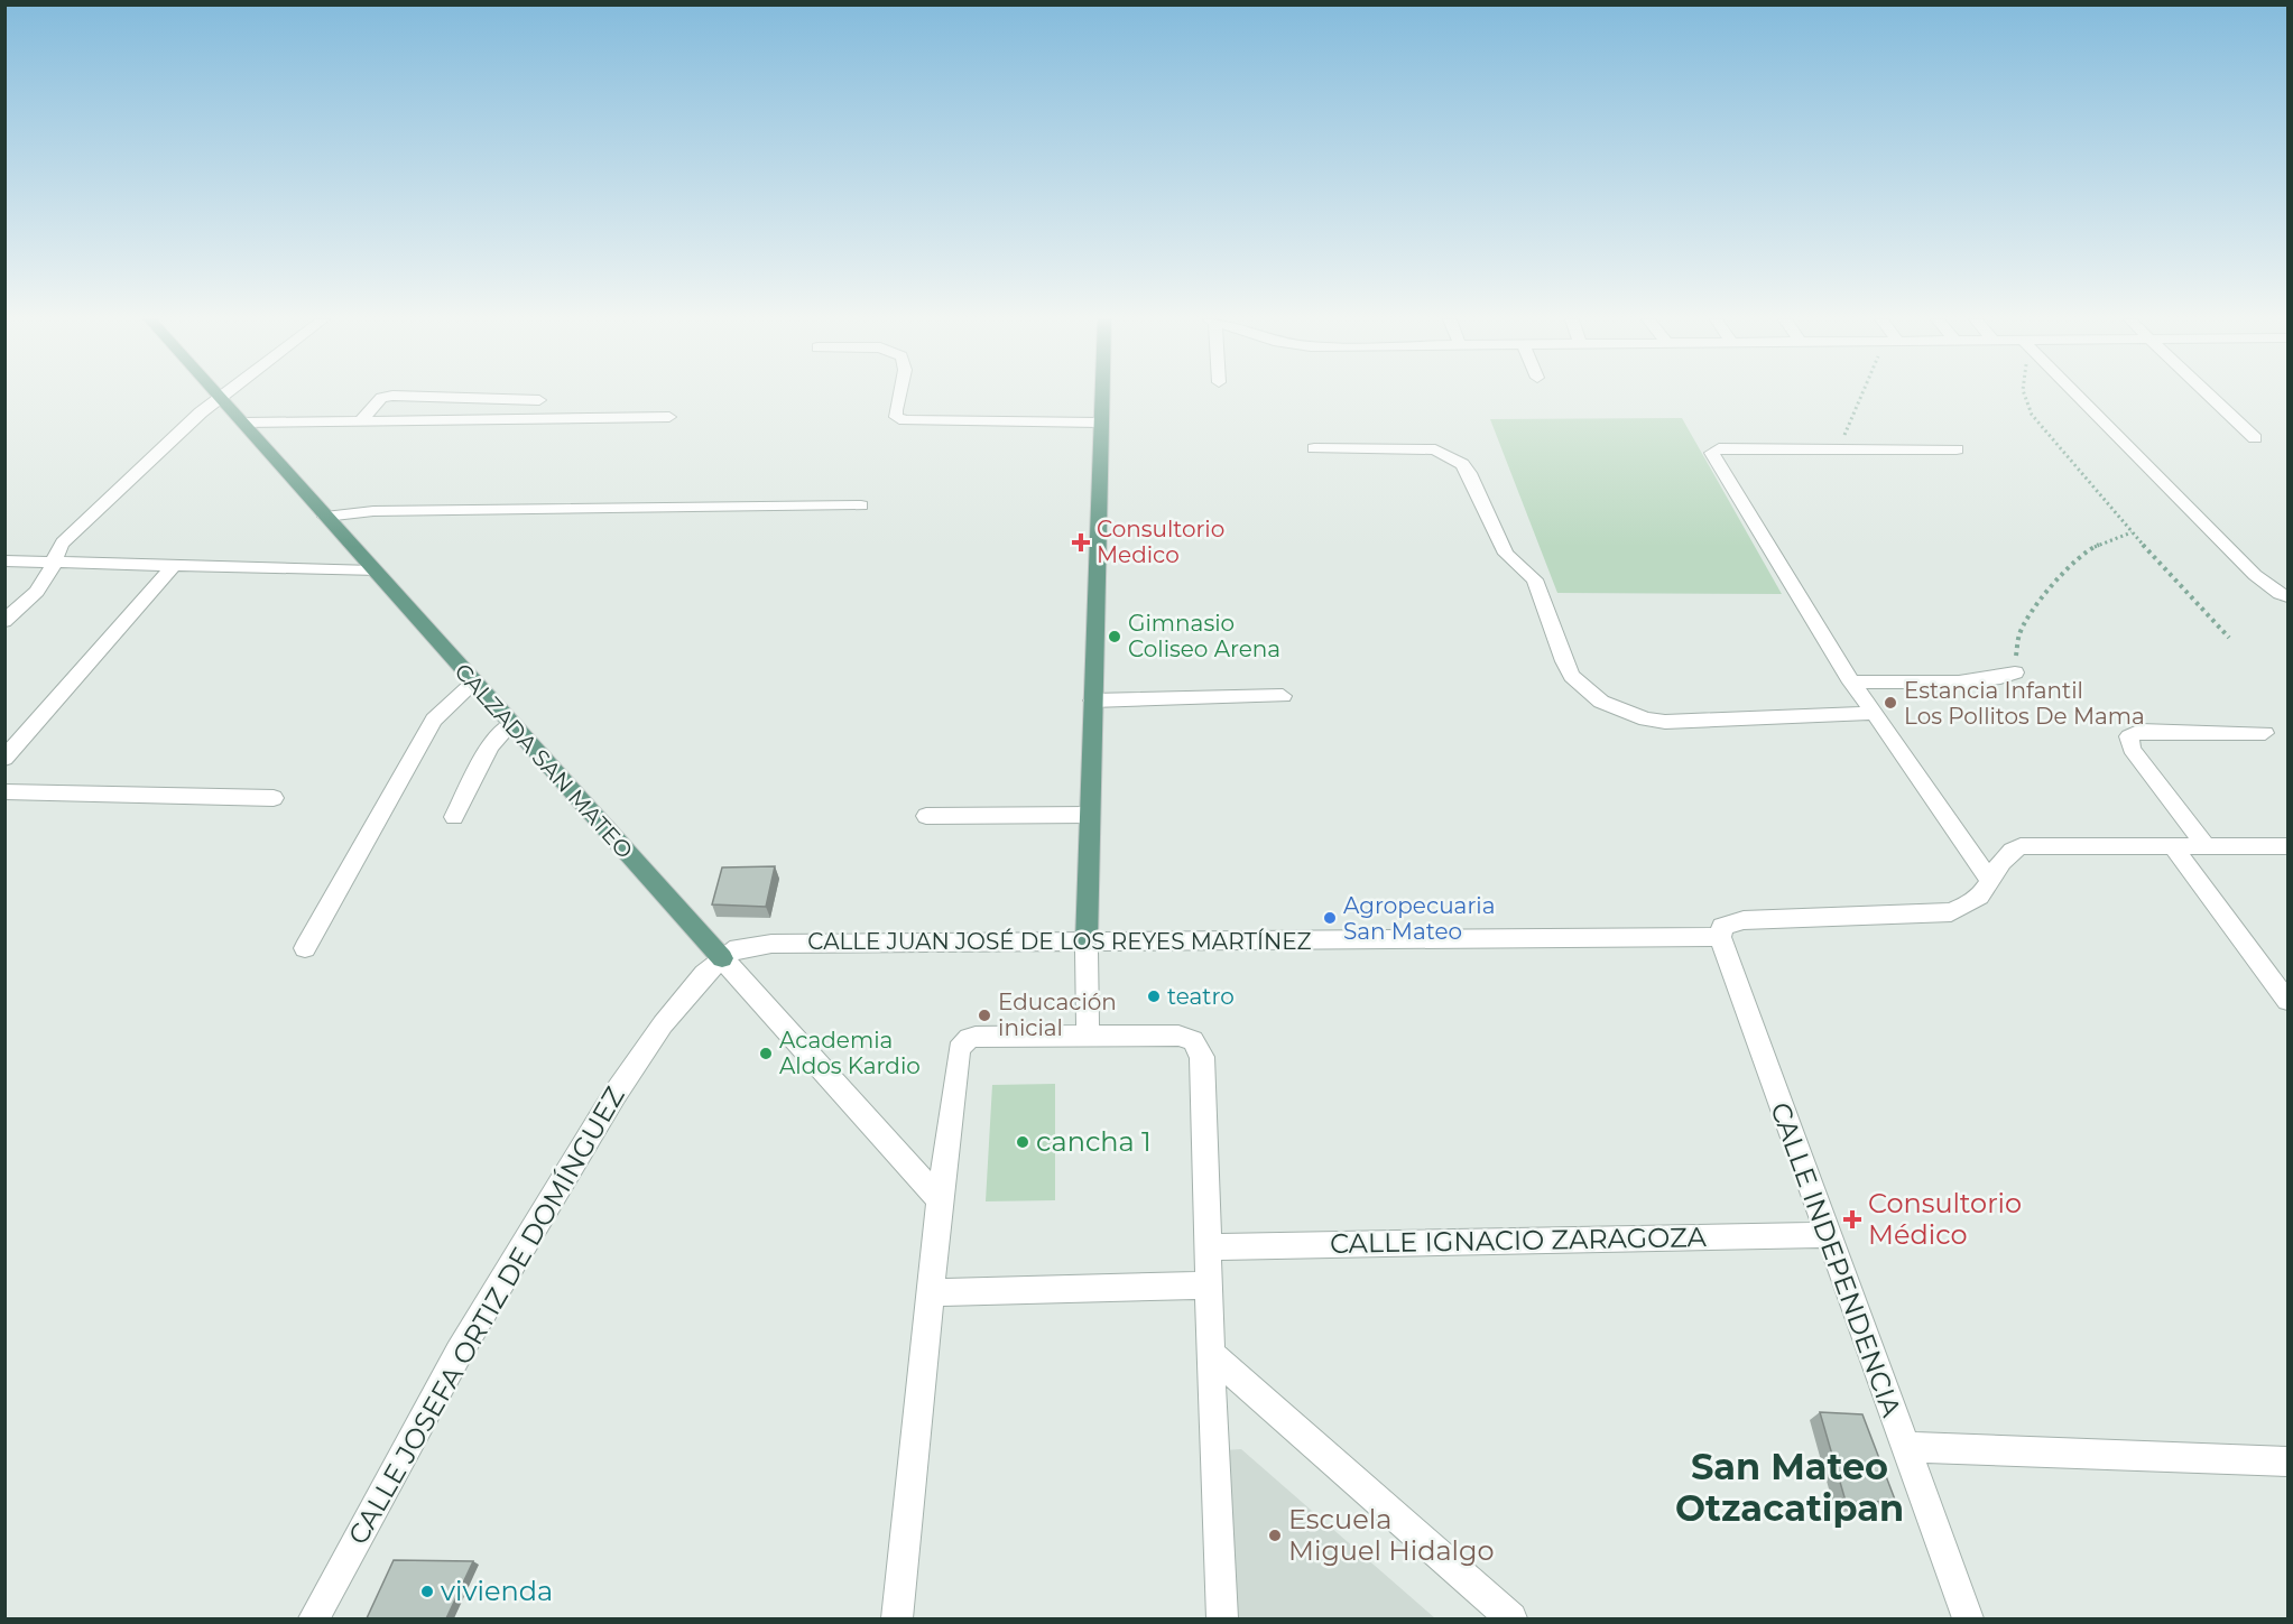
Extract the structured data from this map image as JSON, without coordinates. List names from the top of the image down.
{
  "streets": {
    "main road": ["CALZADA SAN MATEO"],
    "street": [
      "CALLE JUAN JOSÉ DE LOS REYES MARTÍNEZ",
      "CALLE IGNACIO ZARAGOZA",
      "CALLE INDEPENDENCIA",
      "CALLE JOSEFA ORTIZ DE DOMÍNGUEZ"
    ]
  },
  "crossings": [
    ["CALZADA SAN MATEO", "CALLE JUAN JOSÉ DE LOS REYES MARTÍNEZ"],
    ["CALZADA SAN MATEO", "CALLE JOSEFA ORTIZ DE DOMÍNGUEZ"],
    ["CALLE JUAN JOSÉ DE LOS REYES MARTÍNEZ", "CALLE INDEPENDENCIA"],
    ["CALLE JUAN JOSÉ DE LOS REYES MARTÍNEZ", "CALLE JOSEFA ORTIZ DE DOMÍNGUEZ"],
    ["CALLE IGNACIO ZARAGOZA", "CALLE INDEPENDENCIA"]
  ],
  "districts": ["San Mateo Otzacatipan"],
  "places": {
    "health": ["Consultorio Medico", "Consultorio Médico"],
    "other": [
      "Gimnasio Coliseo Arena",
      "Estancia Infantil Los Pollitos De Mama",
      "Agropecuaria San Mateo",
      "teatro",
      "Educación inicial",
      "Academia Aldos Kardio",
      "cancha 1",
      "Escuela Miguel Hidalgo",
      "vivienda"
    ]
  }
}
